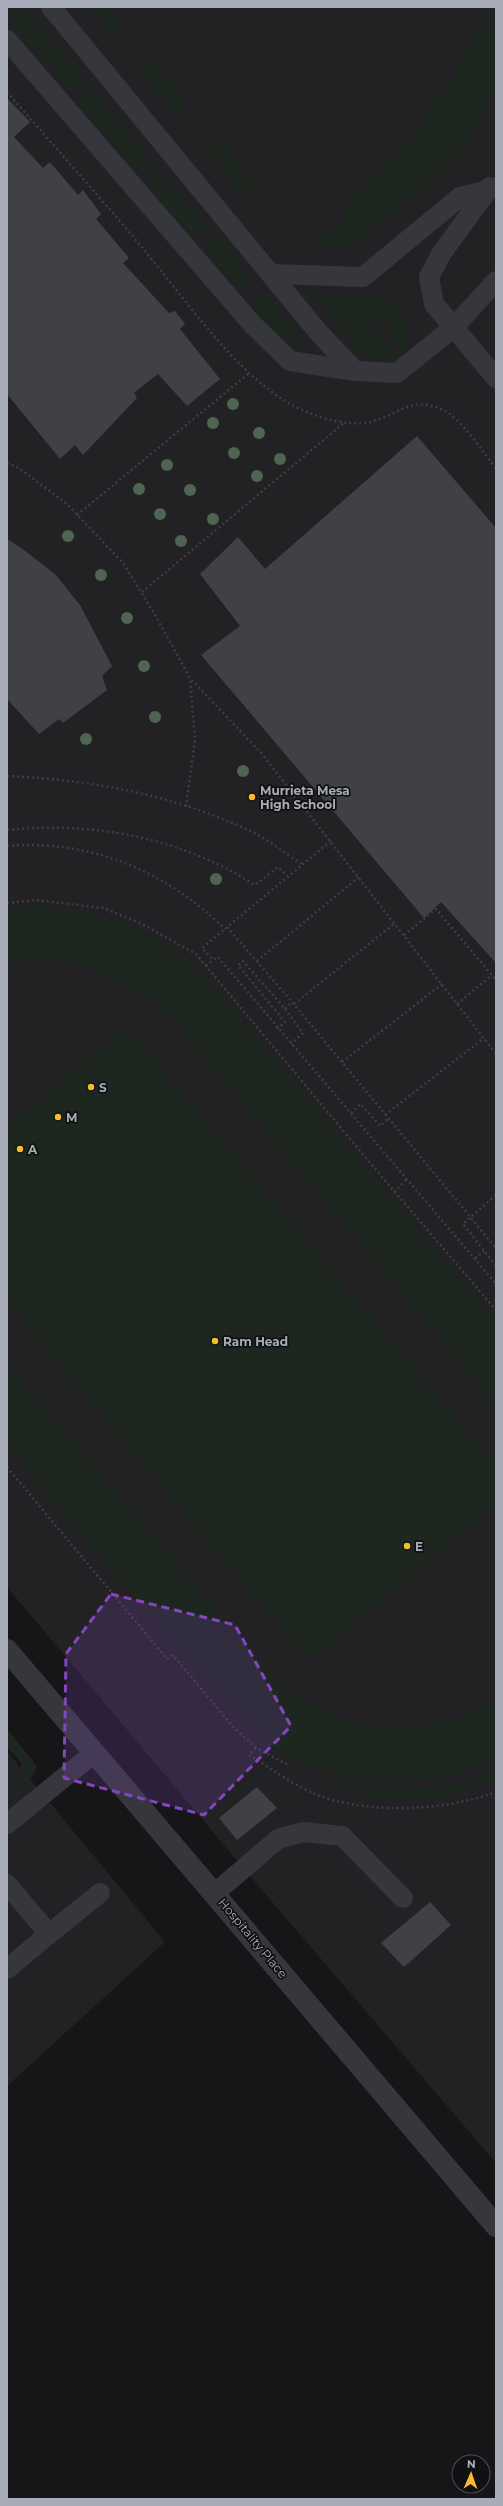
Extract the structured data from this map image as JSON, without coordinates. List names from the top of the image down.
{
  "streets": {
    "street": ["Hospitality Place"]
  },
  "places": [
    "Murrieta Mesa High School",
    "S",
    "M",
    "A",
    "Ram Head",
    "E"
  ],
  "north": "top"
}
